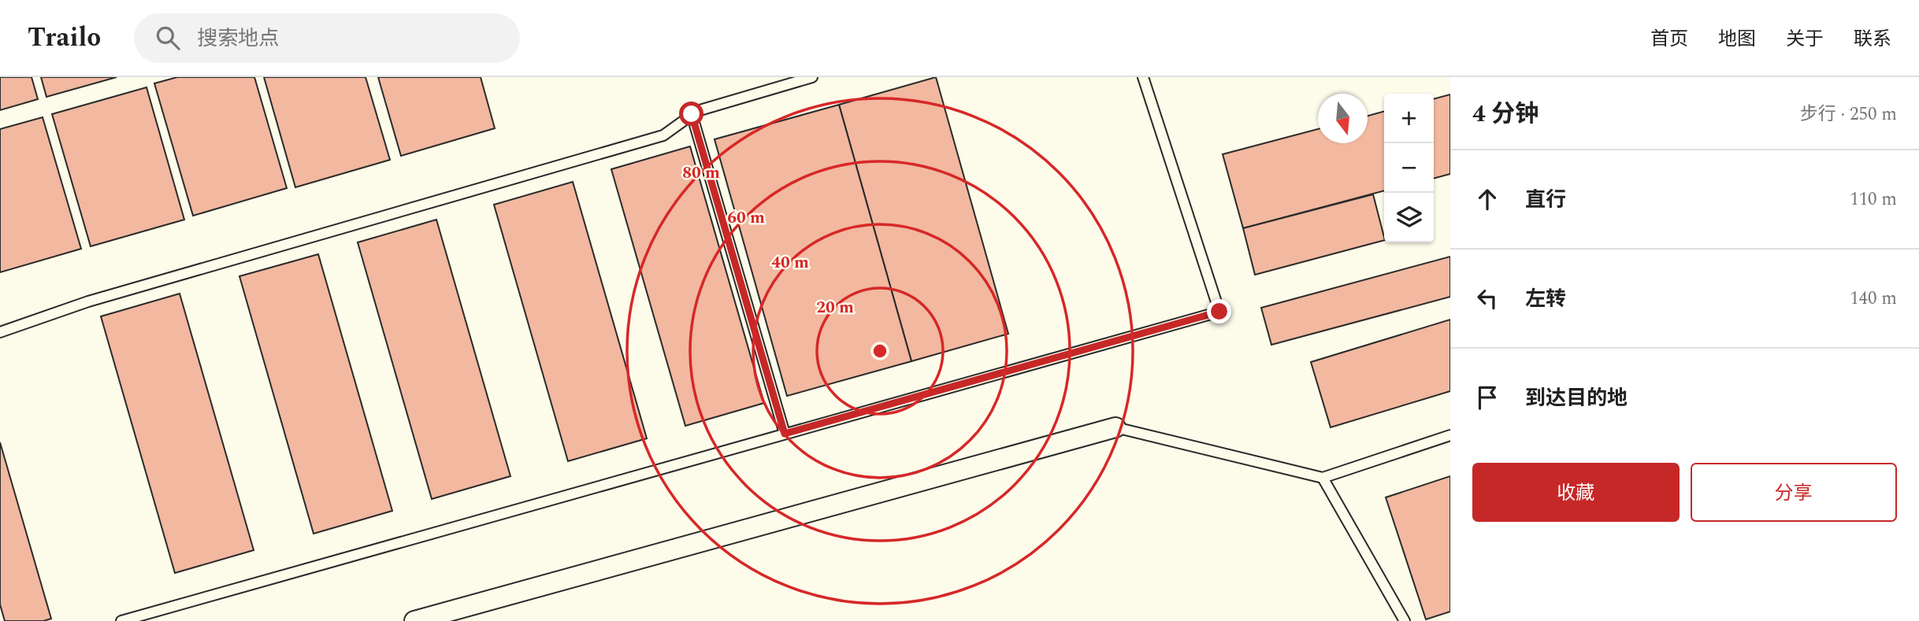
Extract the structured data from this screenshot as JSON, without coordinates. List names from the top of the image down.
{
  "north": "bottom",
  "page": {
    "header": "Trailo",
    "search": "搜索地点",
    "nav": [
      "首页",
      "地图",
      "关于",
      "联系"
    ],
    "heading": ["4 分钟", "步行 · 250 m"],
    "map_buttons": ["+", "−"],
    "list": [
      ["直行", "110 m"],
      ["左转", "140 m"],
      "到达目的地"
    ],
    "buttons": ["收藏", "分享"]
  },
  "rings": [
    "80 m",
    "60 m",
    "40 m",
    "20 m"
  ]
}
